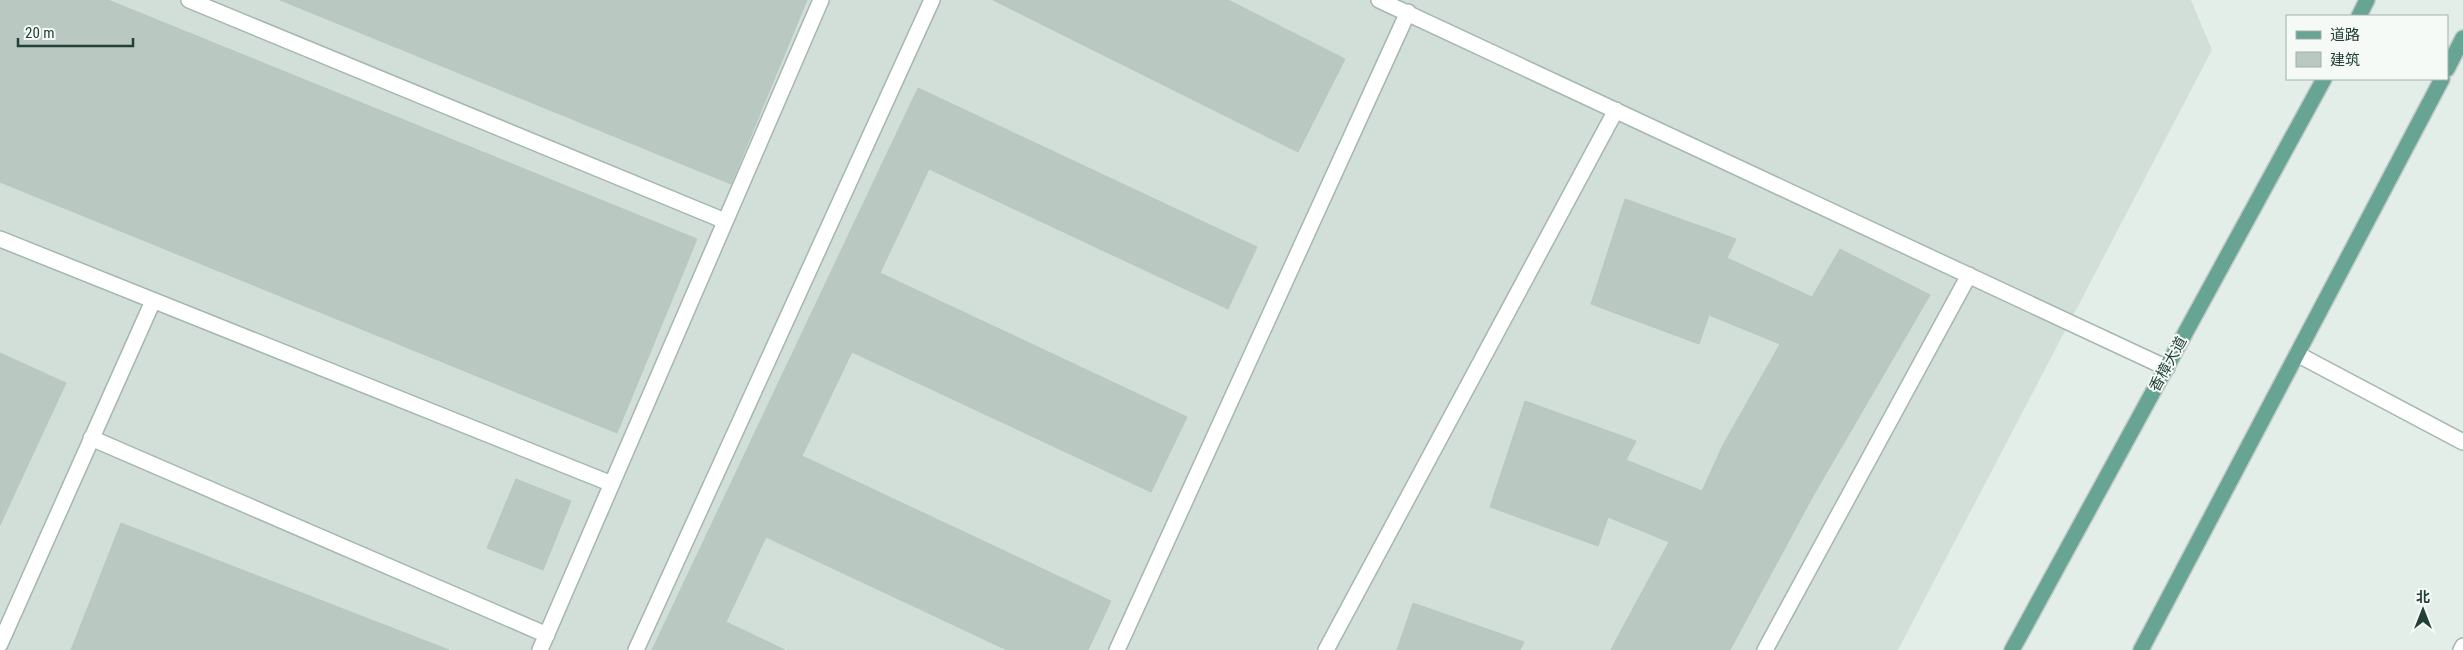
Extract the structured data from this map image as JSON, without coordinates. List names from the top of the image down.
{
  "streets": {
    "main road": ["香樟大道"]
  },
  "legend": ["道路", "建筑"],
  "scale_bar": "20 m",
  "north": "top"
}
